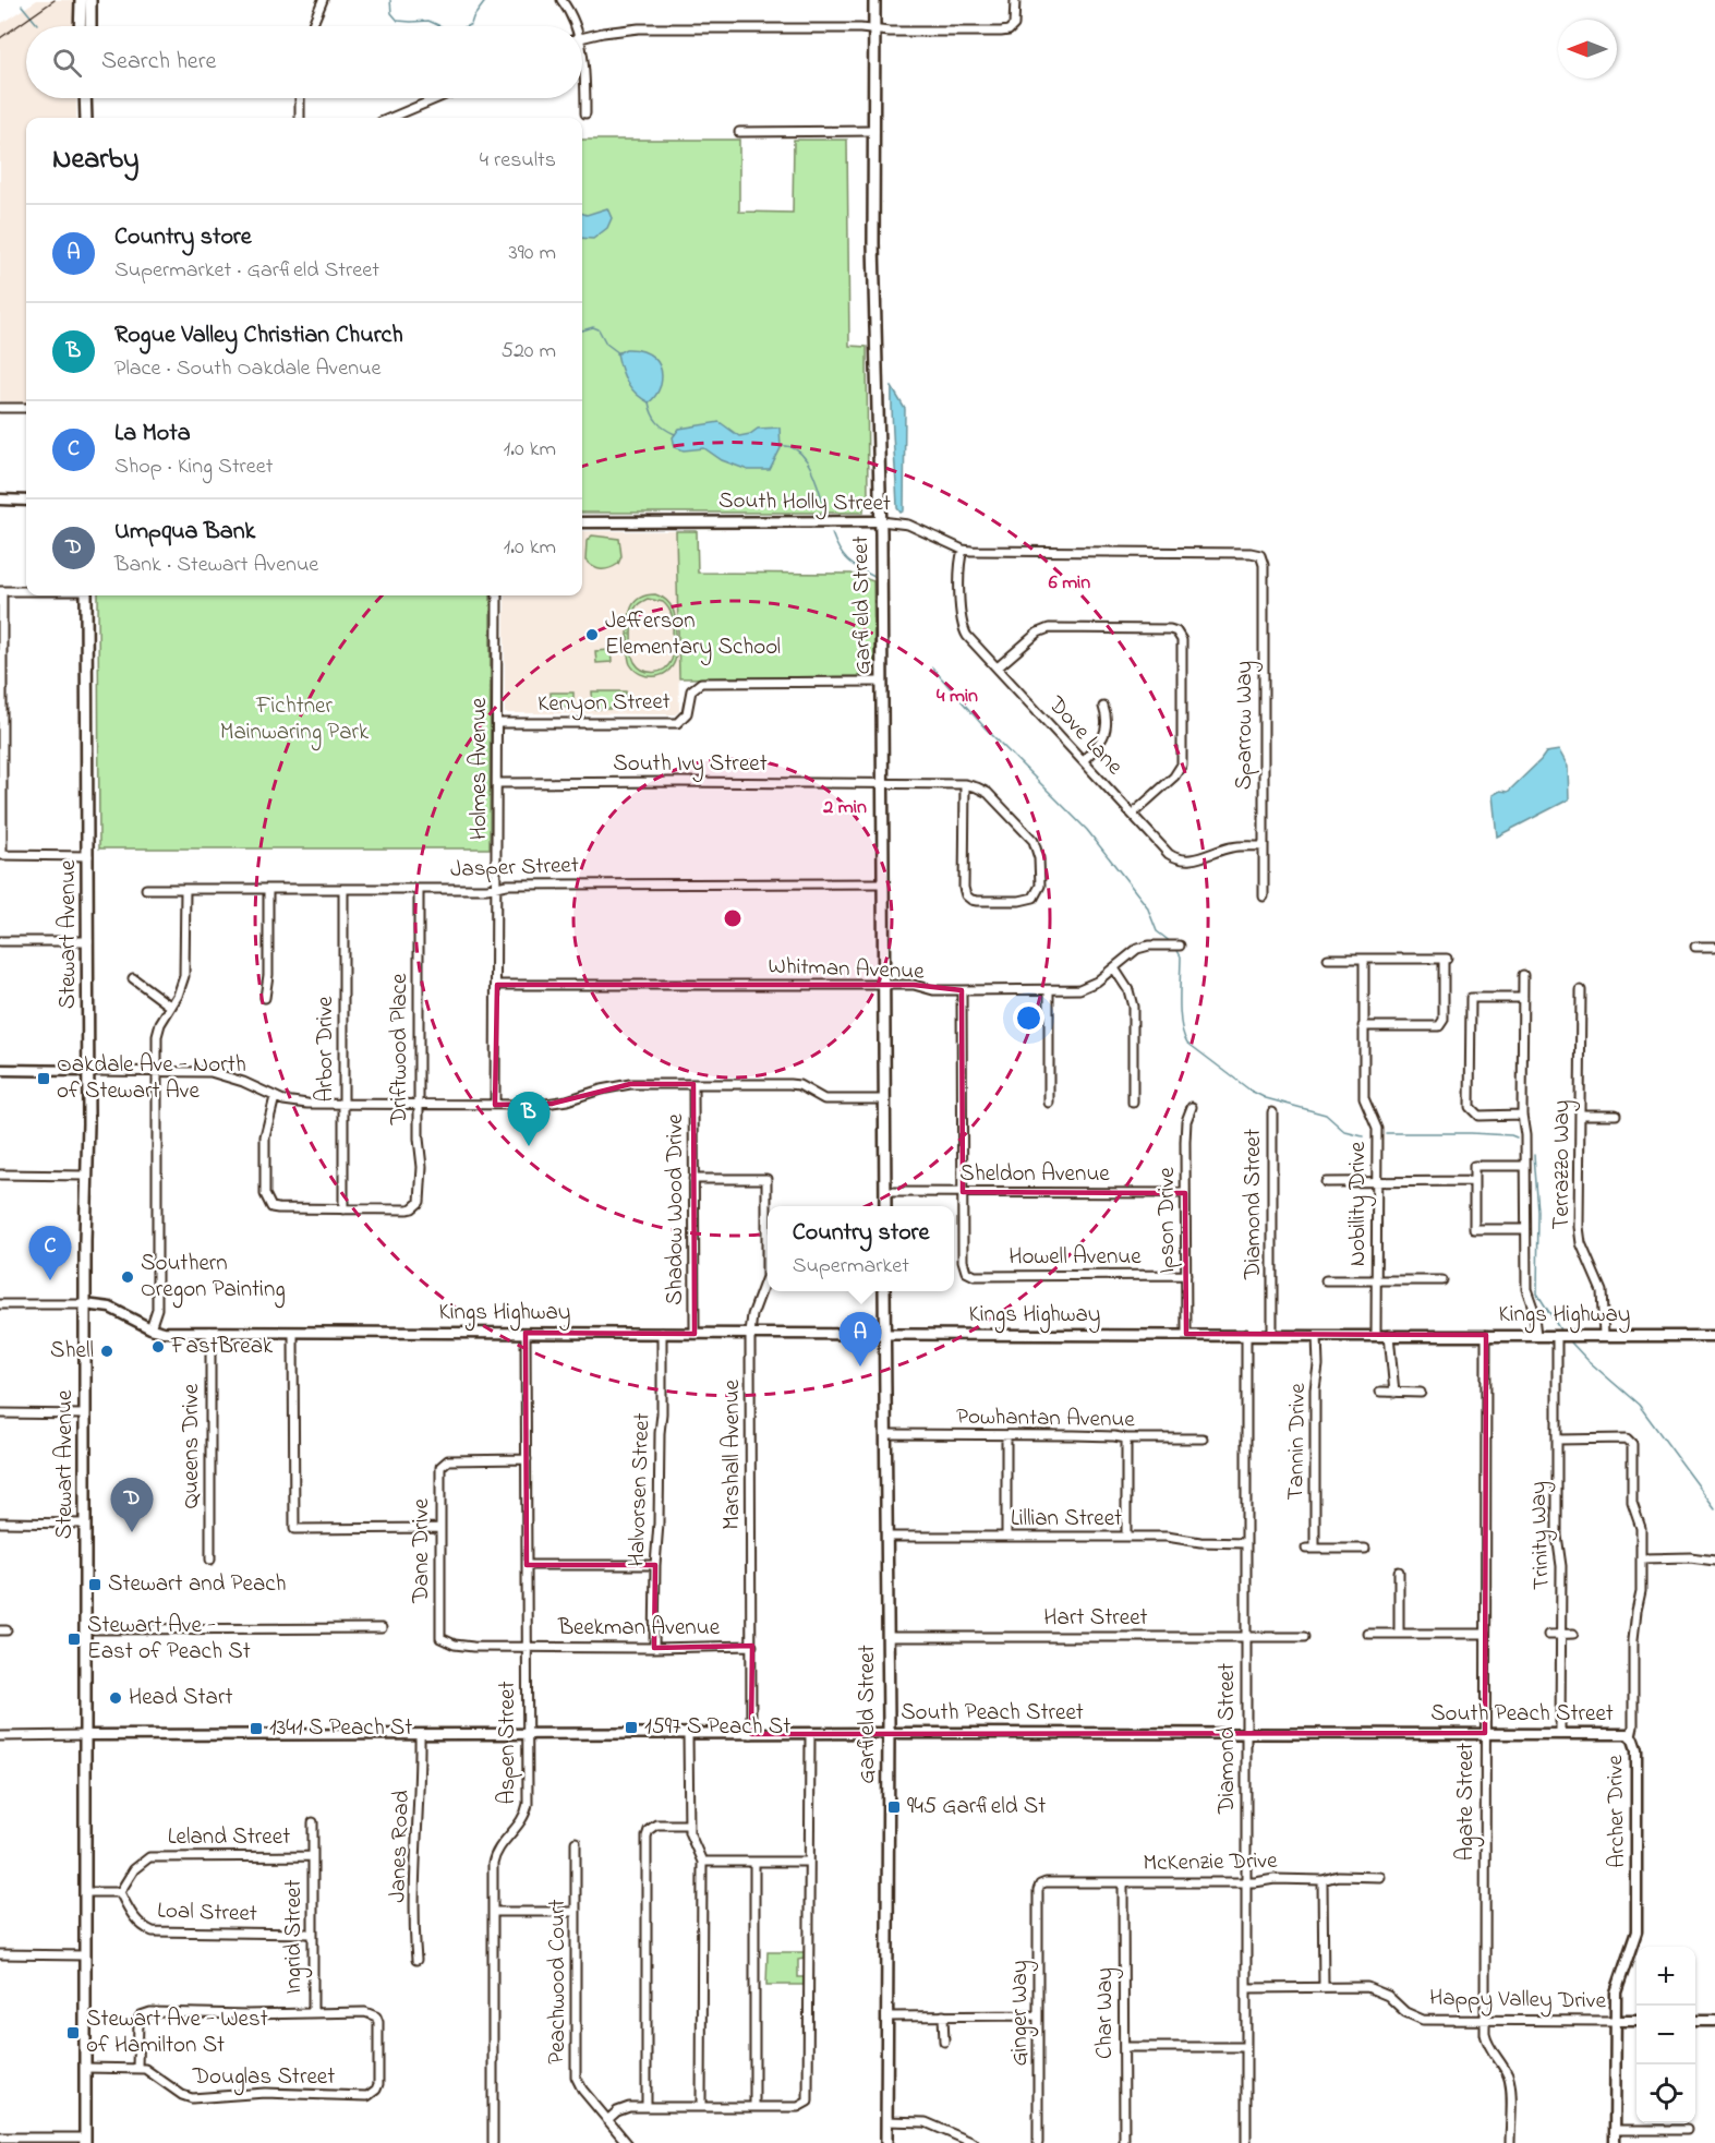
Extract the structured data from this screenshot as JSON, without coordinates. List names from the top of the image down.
{
  "streets": {
    "main road": ["Garfield Street", "Stewart Avenue"],
    "street": [
      "South Holly Street",
      "Kenyon Street",
      "Sparrow Way",
      "Dove Lane",
      "South Ivy Street",
      "Holmes Avenue",
      "Jasper Street",
      "Whitman Avenue",
      "Arbor Drive",
      "Driftwood Place",
      "Terrazzo Way",
      "Sheldon Avenue",
      "Diamond Street",
      "Nobility Drive",
      "Shadow Wood Drive",
      "Ipson Drive",
      "Howell Avenue",
      "Kings Highway",
      "Powhantan Avenue",
      "Tannin Drive",
      "Queens Drive",
      "Marshall Avenue",
      "Halvorsen Street",
      "Lillian Street",
      "Trinity Way",
      "Dane Drive",
      "Hart Street",
      "Beekman Avenue",
      "South Peach Street",
      "Aspen Street",
      "Agate Street",
      "Archer Drive",
      "Leland Street",
      "Janes Road",
      "McKenzie Drive",
      "Loal Street",
      "Ingrid Street",
      "Peachwood Court",
      "Happy Valley Drive",
      "Ginger Way",
      "Char Way",
      "Douglas Street"
    ]
  },
  "crossings": [
    ["South Holly Street", "Garfield Street"],
    ["South Holly Street", "Sparrow Way"],
    ["South Holly Street", "Dove Lane"],
    ["Garfield Street", "Kenyon Street"],
    ["Garfield Street", "South Ivy Street"],
    ["Garfield Street", "Jasper Street"],
    ["Garfield Street", "Whitman Avenue"],
    ["Garfield Street", "Sheldon Avenue"],
    ["Garfield Street", "Kings Highway"],
    ["Garfield Street", "Powhantan Avenue"],
    ["Garfield Street", "Lillian Street"],
    ["Garfield Street", "Hart Street"],
    ["Garfield Street", "South Peach Street"],
    ["Kenyon Street", "Holmes Avenue"],
    ["Sparrow Way", "Dove Lane"],
    ["South Ivy Street", "Holmes Avenue"],
    ["Holmes Avenue", "Jasper Street"],
    ["Holmes Avenue", "Whitman Avenue"],
    ["Jasper Street", "Arbor Drive"],
    ["Jasper Street", "Driftwood Place"],
    ["Stewart Avenue", "Kings Highway"],
    ["Stewart Avenue", "South Peach Street"],
    ["Stewart Avenue", "Douglas Street"],
    ["Arbor Drive", "Driftwood Place"],
    ["Terrazzo Way", "Kings Highway"],
    ["Sheldon Avenue", "Ipson Drive"],
    ["Sheldon Avenue", "Howell Avenue"],
    ["Diamond Street", "Kings Highway"],
    ["Diamond Street", "Lillian Street"],
    ["Diamond Street", "Hart Street"],
    ["Diamond Street", "South Peach Street"],
    ["Diamond Street", "McKenzie Drive"],
    ["Diamond Street", "Happy Valley Drive"],
    ["Nobility Drive", "Kings Highway"],
    ["Shadow Wood Drive", "Kings Highway"],
    ["Shadow Wood Drive", "Marshall Avenue"],
    ["Ipson Drive", "Howell Avenue"],
    ["Ipson Drive", "Kings Highway"],
    ["Kings Highway", "Tannin Drive"],
    ["Kings Highway", "Queens Drive"],
    ["Kings Highway", "Marshall Avenue"],
    ["Kings Highway", "Halvorsen Street"],
    ["Kings Highway", "Trinity Way"],
    ["Kings Highway", "Aspen Street"],
    ["Kings Highway", "Agate Street"],
    ["Marshall Avenue", "Beekman Avenue"],
    ["Marshall Avenue", "South Peach Street"],
    ["Halvorsen Street", "Beekman Avenue"],
    ["Trinity Way", "South Peach Street"],
    ["Trinity Way", "Archer Drive"],
    ["Dane Drive", "Beekman Avenue"],
    ["Dane Drive", "Aspen Street"],
    ["Beekman Avenue", "Aspen Street"],
    ["South Peach Street", "Aspen Street"],
    ["South Peach Street", "Agate Street"],
    ["South Peach Street", "Archer Drive"],
    ["South Peach Street", "Janes Road"],
    ["Agate Street", "Happy Valley Drive"],
    ["Archer Drive", "Happy Valley Drive"],
    ["Leland Street", "Loal Street"],
    ["Leland Street", "Ingrid Street"],
    ["McKenzie Drive", "Ginger Way"],
    ["McKenzie Drive", "Char Way"],
    ["Loal Street", "Ingrid Street"],
    ["Ingrid Street", "Douglas Street"]
  ],
  "parks": ["Fichtner Mainwaring Park"],
  "places": {
    "other": [
      "Jefferson Elementary School",
      "Southern Oregon Painting",
      "FastBreak",
      "Shell",
      "Head Start"
    ],
    "transit": [
      "Oakdale Ave - North of Stewart Ave",
      "Stewart and Peach",
      "Stewart Ave - East of Peach St",
      "1597 S Peach St",
      "1341 S Peach St",
      "945 Garfield St",
      "Stewart Ave - West of Hamilton St"
    ]
  },
  "north": "left",
  "page": {
    "search": "Search here",
    "heading": ["Nearby", "4 results"],
    "list": [
      {
        "mark": "A",
        "name": "Country store",
        "note": "Supermarket · Garfield Street",
        "value": "390 m"
      },
      {
        "mark": "B",
        "name": "Rogue Valley Christian Church",
        "note": "Place · South Oakdale Avenue",
        "value": "520 m"
      },
      {
        "mark": "C",
        "name": "La Mota",
        "note": "Shop · King Street",
        "value": "1.0 km"
      },
      {
        "mark": "D",
        "name": "Umpqua Bank",
        "note": "Bank · Stewart Avenue",
        "value": "1.0 km"
      }
    ],
    "pins": [
      "B",
      "C",
      "A",
      "D"
    ],
    "popup": ["Country store", "Supermarket"],
    "map_buttons": ["+", "−"]
  },
  "rings": ["6 min", "4 min", "2 min"]
}
